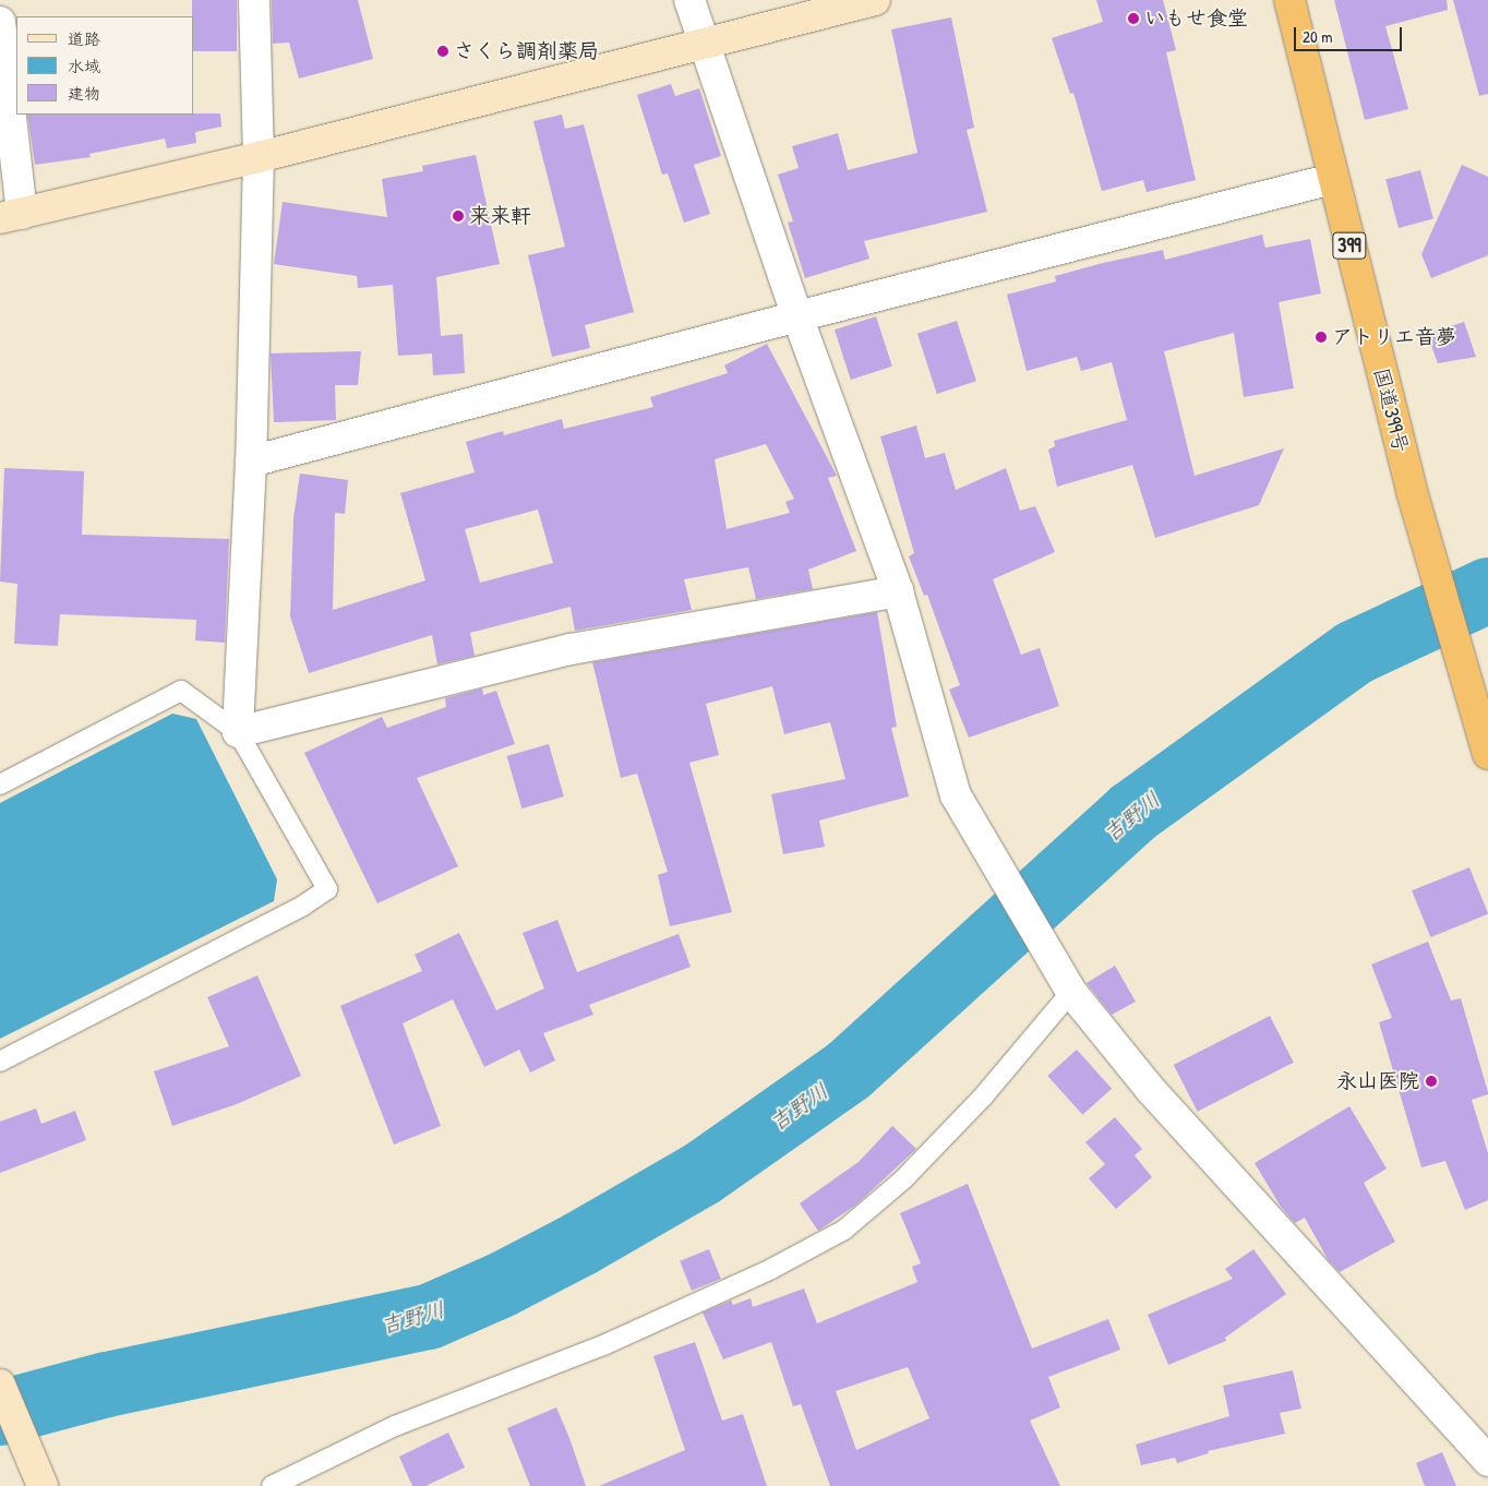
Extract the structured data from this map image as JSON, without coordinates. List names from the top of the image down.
{
  "streets": {
    "highway": ["399", "国道399号"]
  },
  "water": ["吉野川"],
  "places": [
    "いもせ食堂",
    "さくら調剤薬局",
    "来来軒",
    "アトリエ音夢",
    "永山医院"
  ],
  "legend": ["道路", "水域", "建物"],
  "scale_bar": "20 m"
}
